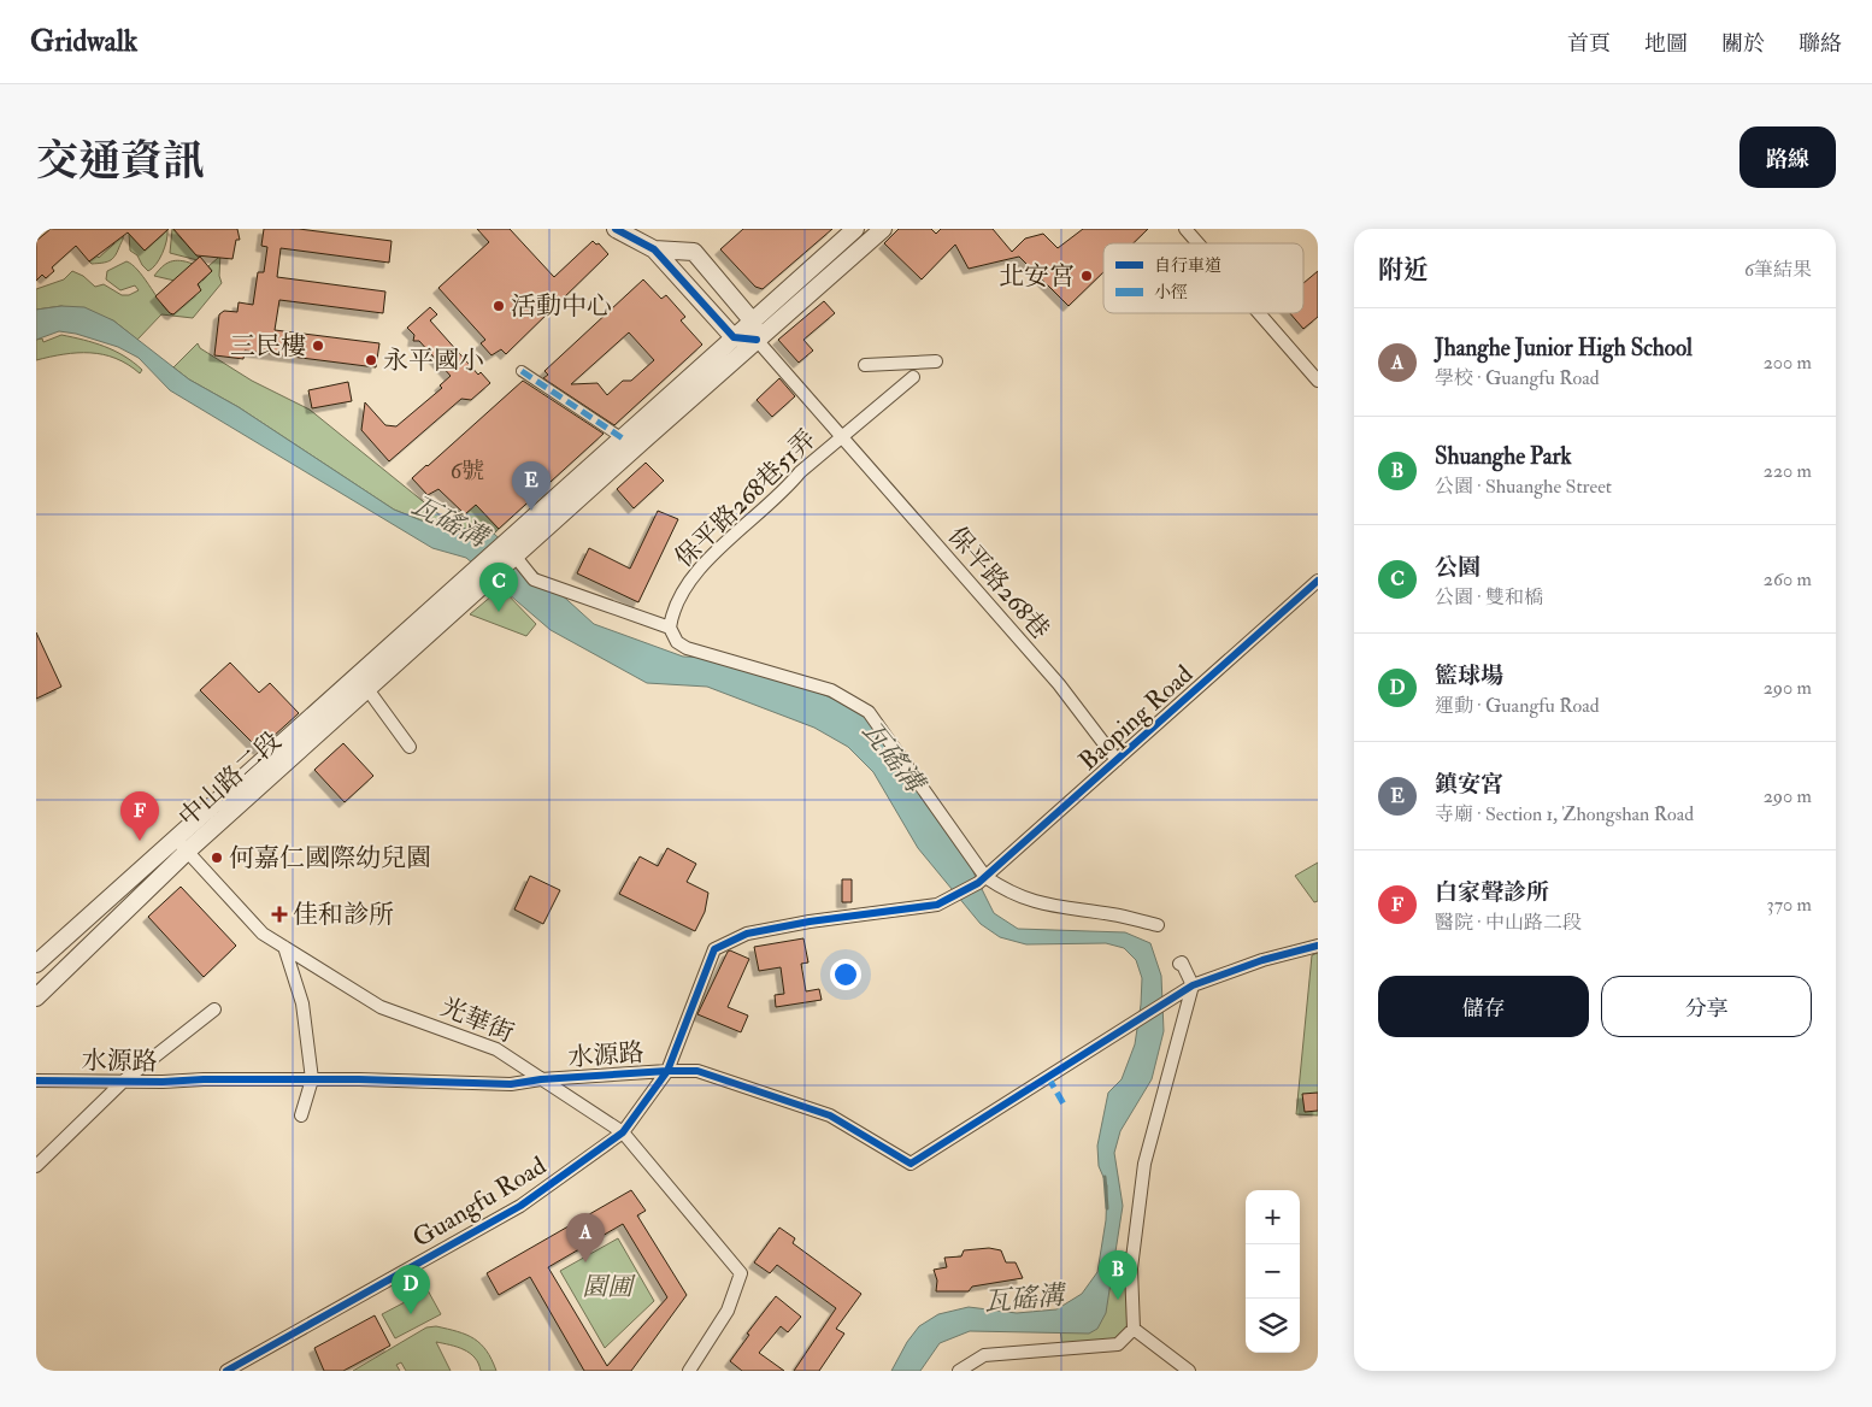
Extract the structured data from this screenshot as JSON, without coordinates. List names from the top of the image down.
{
  "streets": {
    "street": [
      "保平路268巷51弄",
      "保平路268巷",
      "Baoping Road",
      "中山路二段",
      "光華街",
      "水源路",
      "Guangfu Road"
    ]
  },
  "crossings": [
    ["保平路268巷51弄", "保平路268巷"],
    ["保平路268巷", "Baoping Road"],
    ["Baoping Road", "水源路"],
    ["中山路二段", "光華街"],
    ["光華街", "水源路"],
    ["光華街", "Guangfu Road"]
  ],
  "water": ["瓦磘溝"],
  "parks": ["園圃"],
  "places": {
    "other": [
      "北安宮",
      "活動中心",
      "三民樓",
      "永平國小",
      "何嘉仁國際幼兒園"
    ],
    "health": ["佳和診所"]
  },
  "house_numbers": ["6號"],
  "legend": ["自行車道", "小徑"],
  "page": {
    "header": "Gridwalk",
    "nav": [
      "首頁",
      "地圖",
      "關於",
      "聯絡"
    ],
    "title": "交通資訊",
    "buttons": [
      "路線",
      ["儲存", "分享"]
    ],
    "heading": ["附近", "6筆結果"],
    "list": [
      {
        "mark": "A",
        "name": "Jhanghe Junior High School",
        "note": "學校 · Guangfu Road",
        "value": "200 m"
      },
      {
        "mark": "B",
        "name": "Shuanghe Park",
        "note": "公園 · Shuanghe Street",
        "value": "220 m"
      },
      {
        "mark": "C",
        "name": "公園",
        "note": "公園 · 雙和橋",
        "value": "260 m"
      },
      {
        "mark": "D",
        "name": "籃球場",
        "note": "運動 · Guangfu Road",
        "value": "290 m"
      },
      {
        "mark": "E",
        "name": "鎮安宮",
        "note": "寺廟 · Section 1, Zhongshan Road",
        "value": "290 m"
      },
      {
        "mark": "F",
        "name": "白家聲診所",
        "note": "醫院 · 中山路二段",
        "value": "370 m"
      }
    ],
    "pins": [
      "E",
      "C",
      "F",
      "A",
      "B",
      "D"
    ],
    "map_buttons": ["+", "−"]
  }
}
